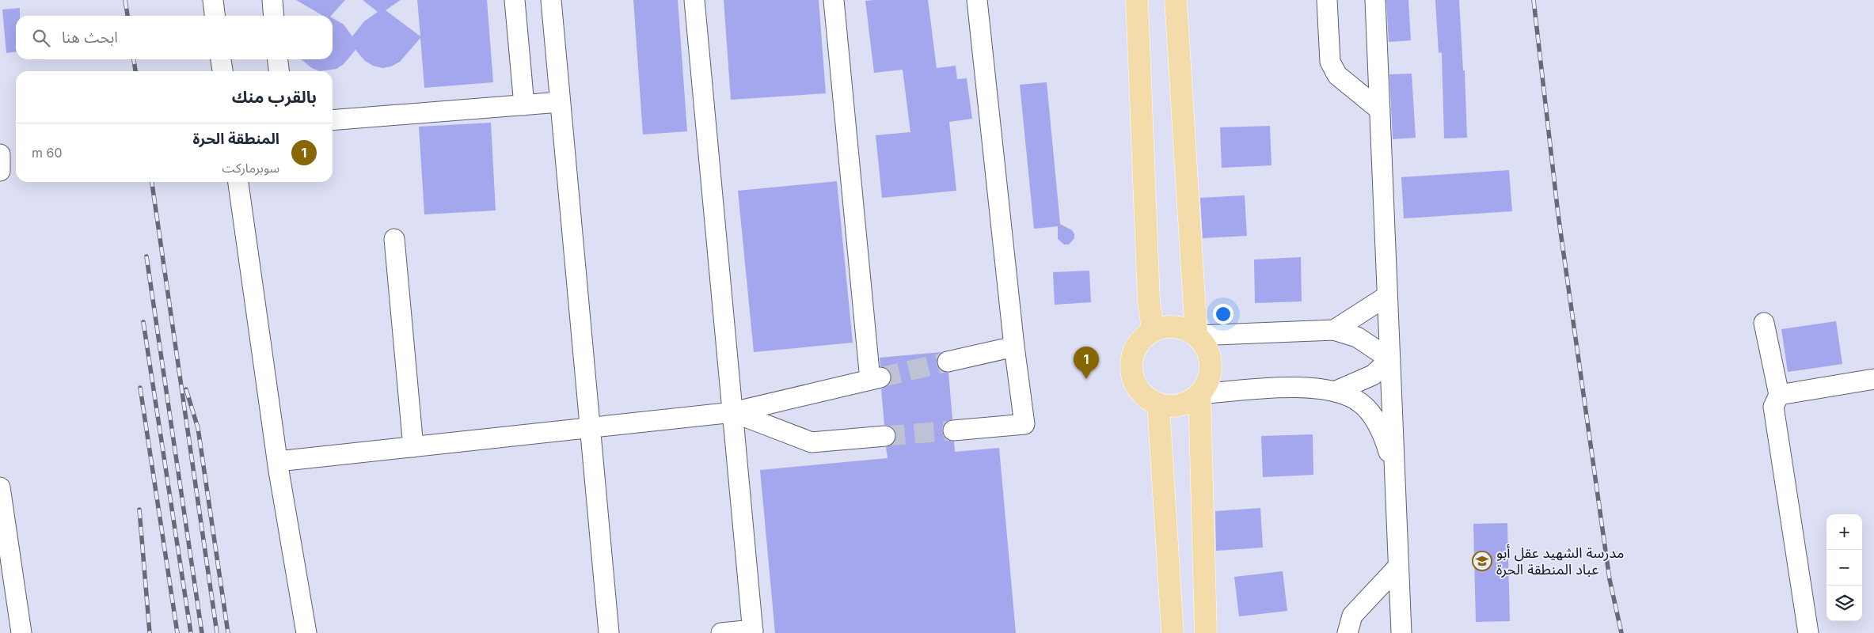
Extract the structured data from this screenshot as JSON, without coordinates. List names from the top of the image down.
{
  "places": {
    "school or university": ["مدرسة الشهيد عقل أبو عباد المنطقة الحرة"]
  },
  "page": {
    "search": "ابحث هنا",
    "heading": "بالقرب منك",
    "list": [
      {
        "mark": "1",
        "name": "المنطقة الحرة",
        "note": "سوبرماركت",
        "value": "60 m"
      }
    ],
    "pins": "1",
    "map_buttons": ["+", "−"]
  }
}
